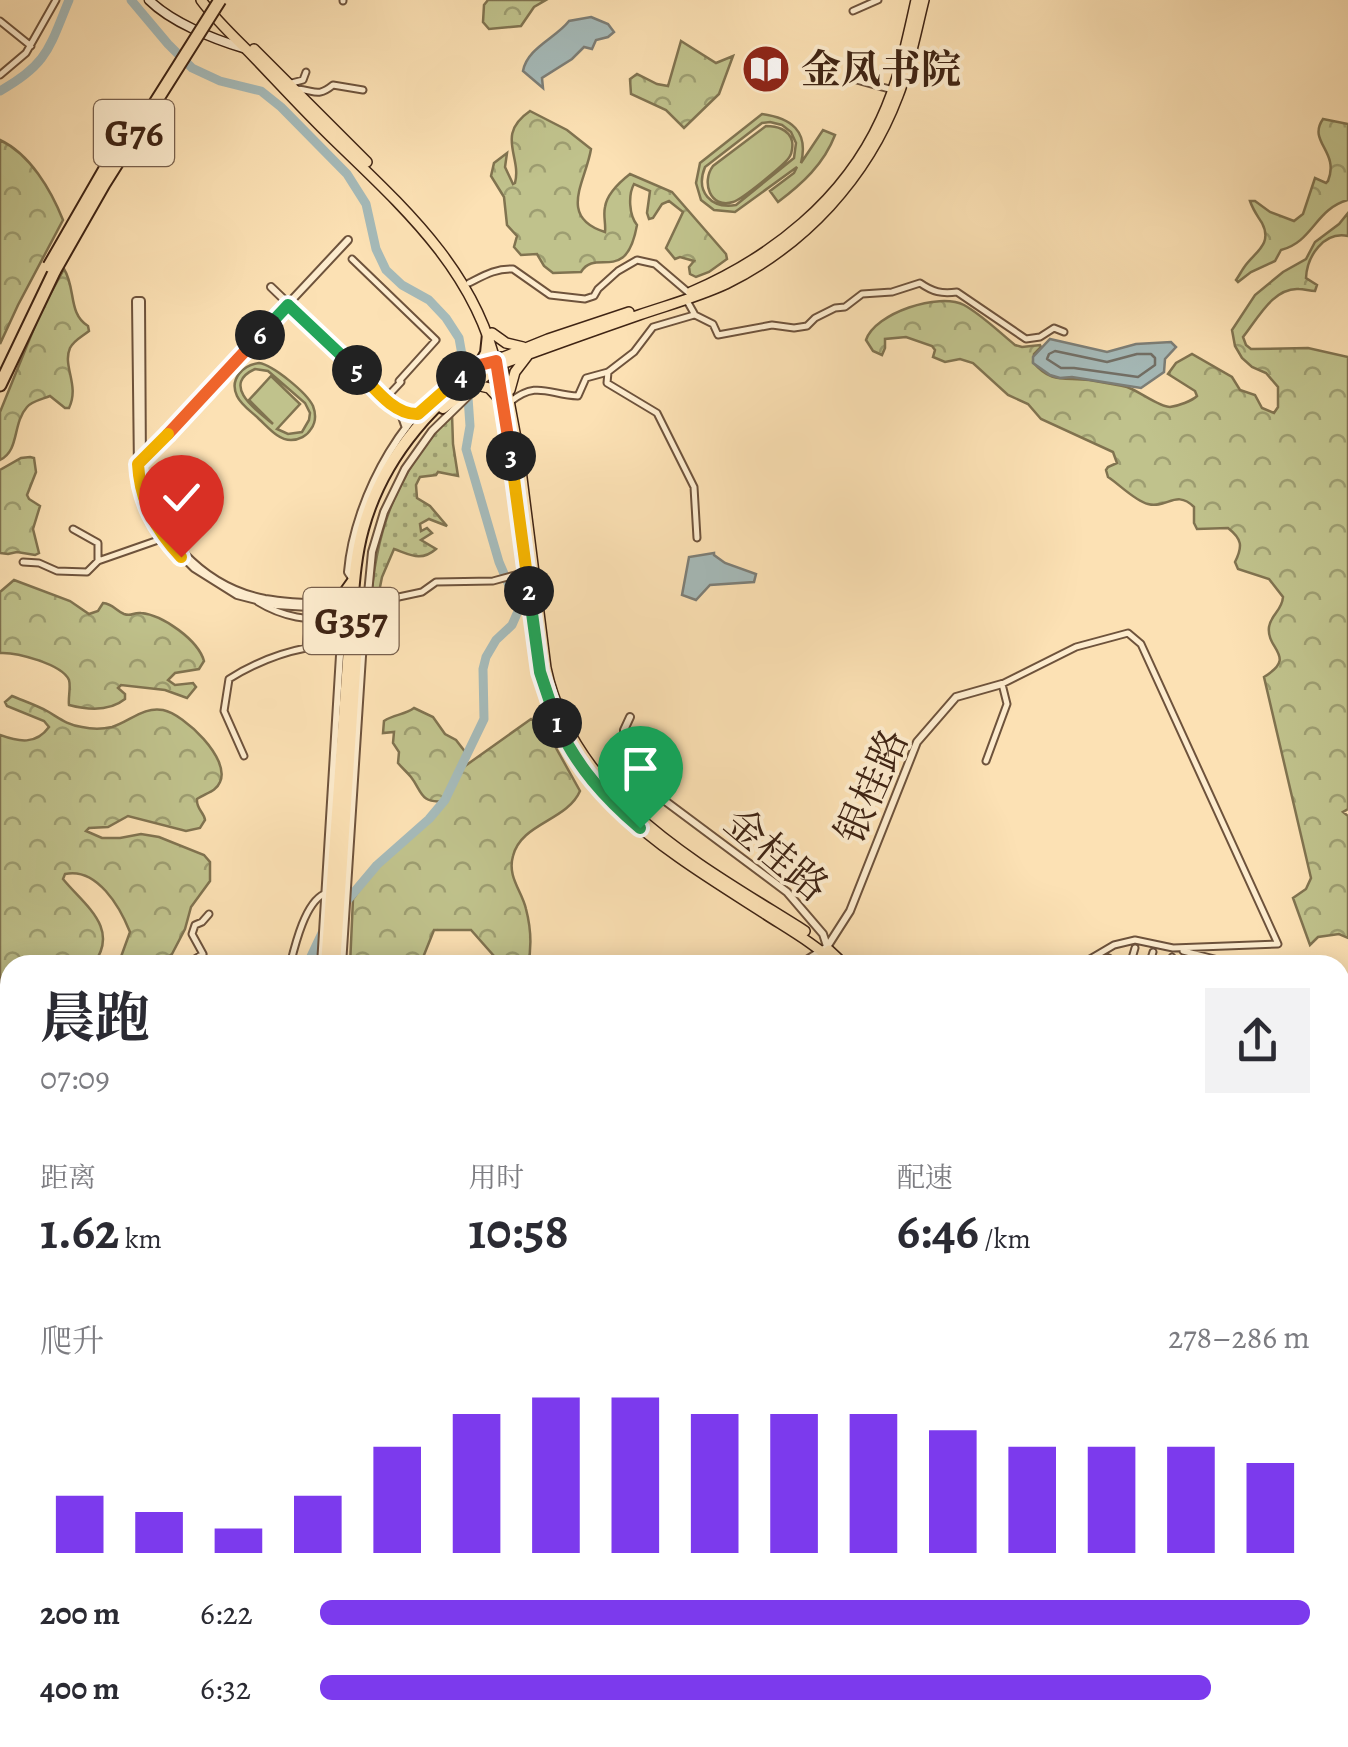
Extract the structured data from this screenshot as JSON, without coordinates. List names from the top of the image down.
{
  "streets": {
    "highway": ["G76", "G357"],
    "street": ["银桂路", "金桂路"]
  },
  "crossings": [
    ["银桂路", "金桂路"]
  ],
  "places": {
    "library": ["金凤书院"]
  },
  "page": {
    "pins": [
      "6",
      "5",
      "4",
      "3",
      "2",
      "1"
    ],
    "heading": ["晨跑", "07:09"],
    "stats": [
      ["距离", "1.62 km"],
      ["用时", "10:58"],
      ["配速", "6:46 /km"]
    ],
    "chart": ["爬升", "278–286 m"],
    "list": [
      {
        "name": "200 m",
        "note": "6:22"
      },
      {
        "name": "400 m",
        "note": "6:32"
      }
    ]
  }
}
